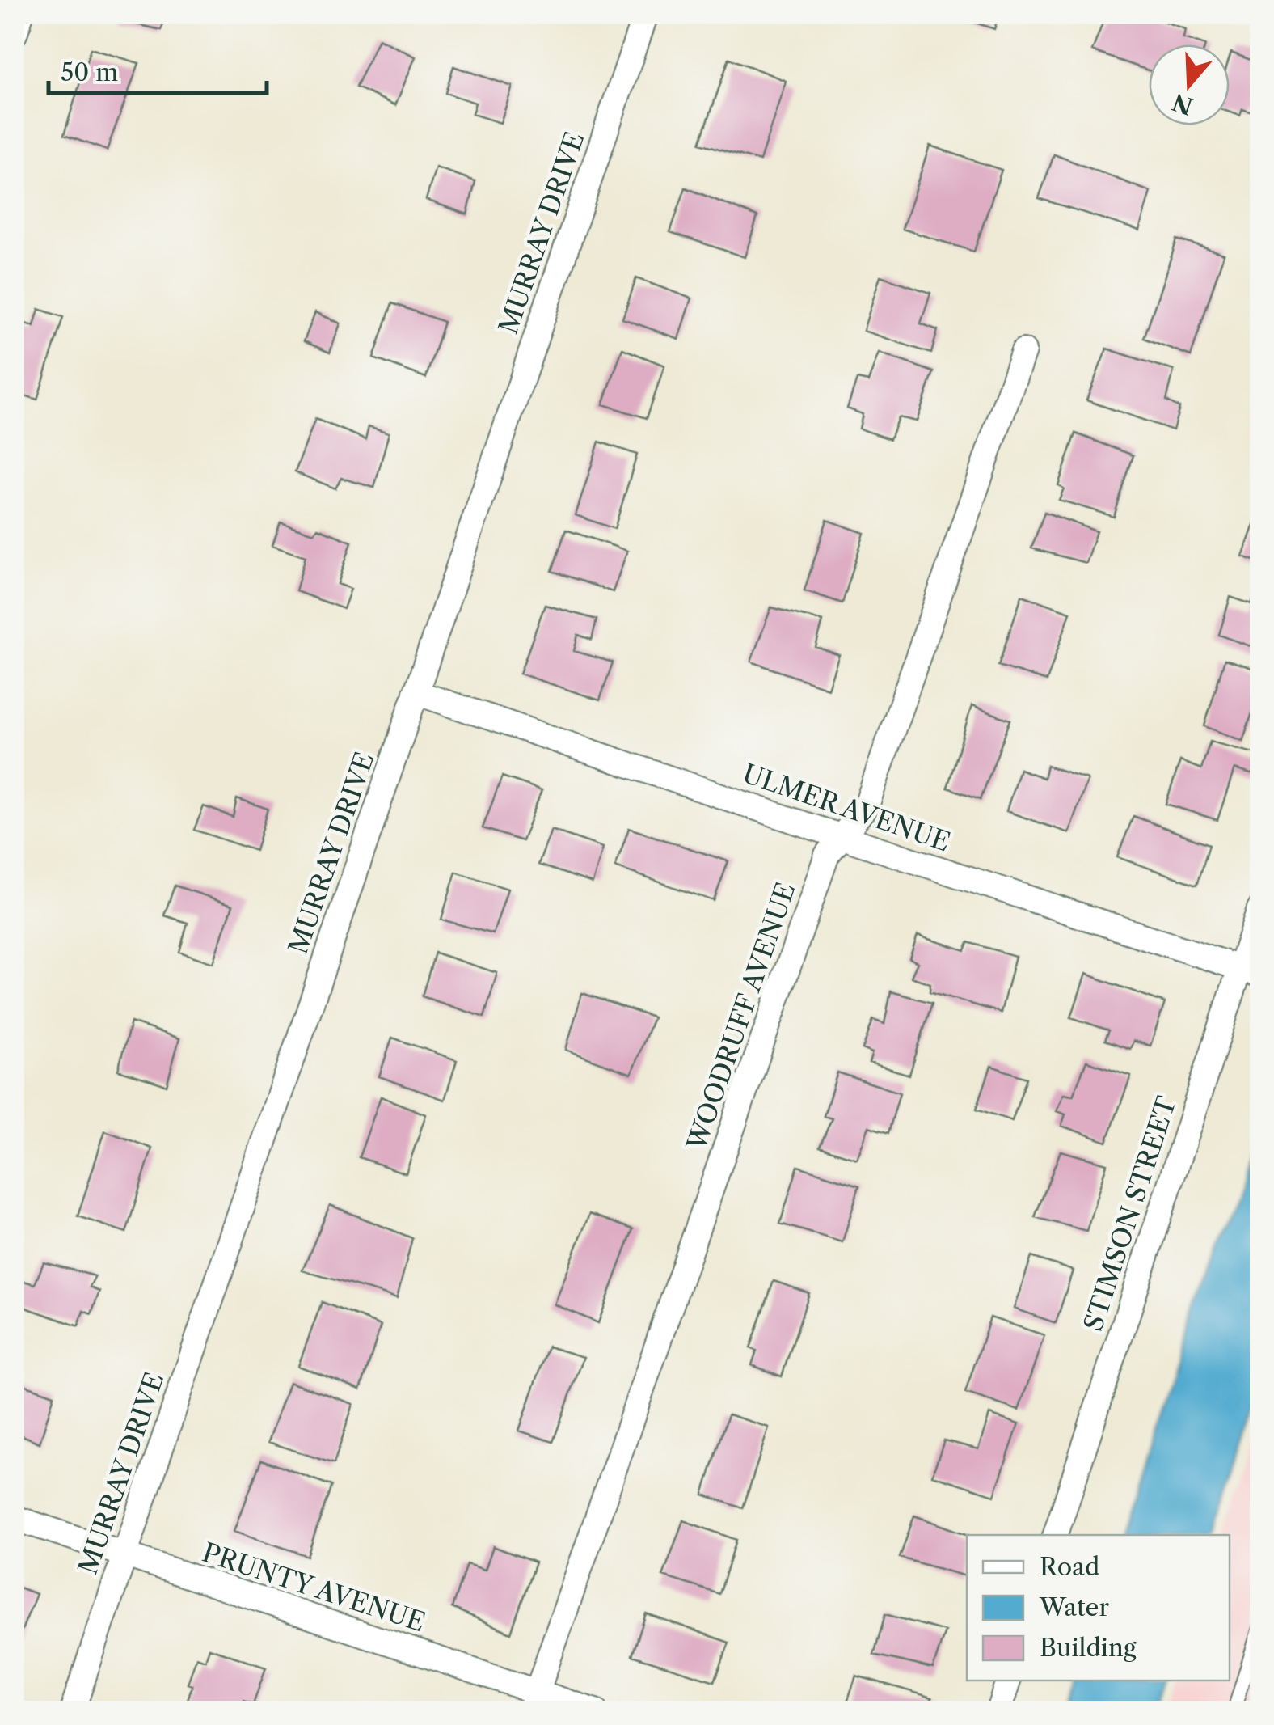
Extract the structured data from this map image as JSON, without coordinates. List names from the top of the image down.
{
  "streets": {
    "street": [
      "MURRAY DRIVE",
      "ULMER AVENUE",
      "WOODRUFF AVENUE",
      "STIMSON STREET",
      "PRUNTY AVENUE"
    ]
  },
  "crossings": [
    ["MURRAY DRIVE", "ULMER AVENUE"],
    ["MURRAY DRIVE", "PRUNTY AVENUE"],
    ["ULMER AVENUE", "WOODRUFF AVENUE"],
    ["ULMER AVENUE", "STIMSON STREET"],
    ["WOODRUFF AVENUE", "PRUNTY AVENUE"]
  ],
  "legend": ["Road", "Water", "Building"],
  "scale_bar": "50 m",
  "north": "bottom"
}
